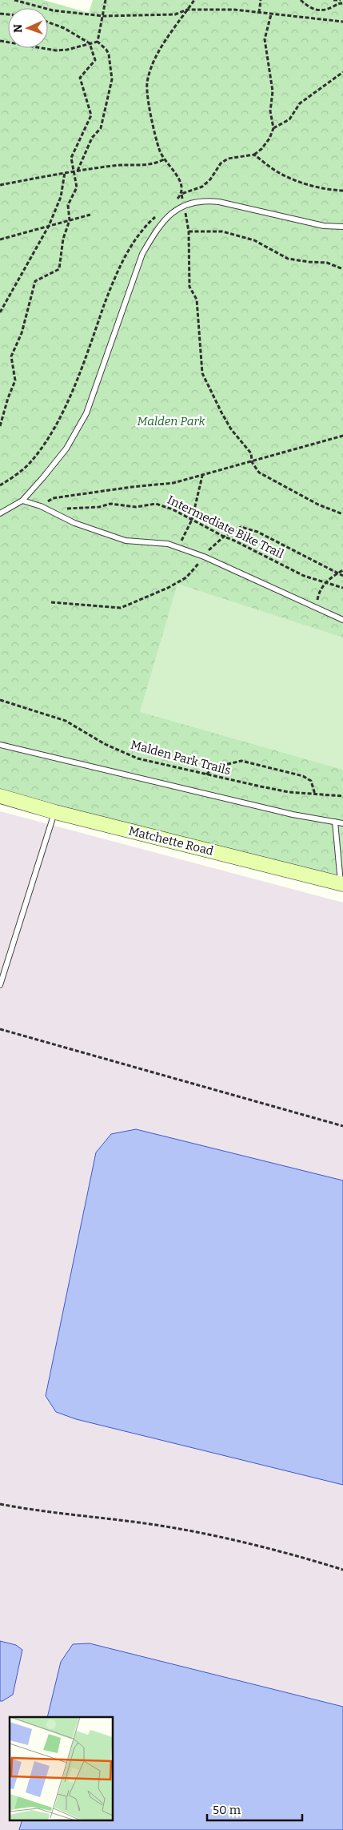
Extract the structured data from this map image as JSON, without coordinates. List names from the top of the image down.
{
  "streets": {
    "main road": ["Matchette Road"],
    "path": ["Intermediate Bike Trail", "Malden Park Trails"]
  },
  "parks": ["Malden Park"],
  "scale_bar": "50 m",
  "north": "left"
}
